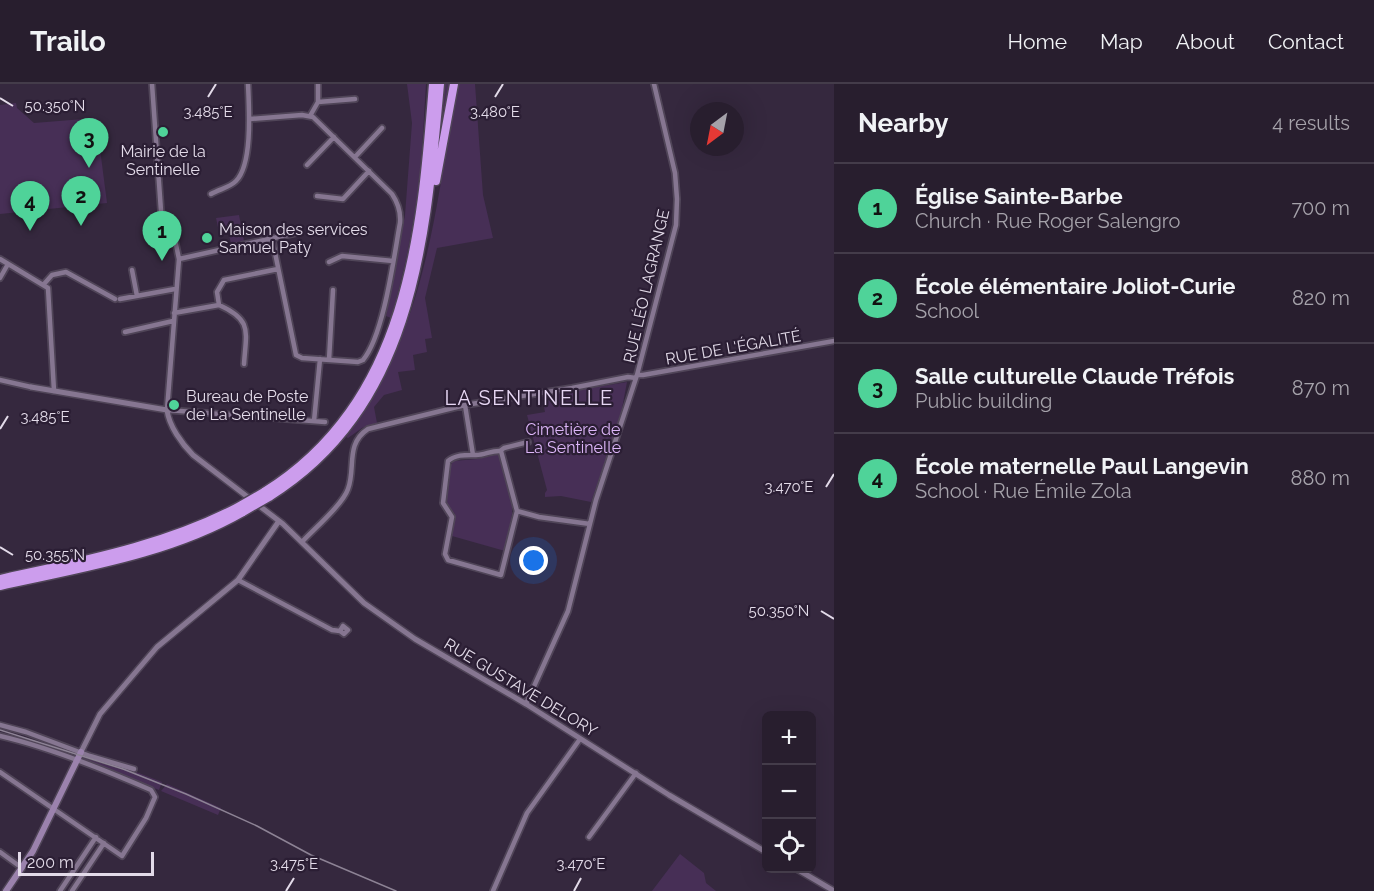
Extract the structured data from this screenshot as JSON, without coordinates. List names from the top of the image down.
{
  "streets": {
    "street": ["RUE LÉO LAGRANGE", "RUE DE L'ÉGALITÉ", "RUE GUSTAVE DELORY"]
  },
  "crossings": [
    ["RUE LÉO LAGRANGE", "RUE DE L'ÉGALITÉ"],
    ["RUE LÉO LAGRANGE", "RUE GUSTAVE DELORY"],
    ["RUE DE L'ÉGALITÉ", "RUE GUSTAVE DELORY"]
  ],
  "districts": ["LA SENTINELLE"],
  "parks": ["Cimetière de La Sentinelle"],
  "places": ["Mairie de la Sentinelle", "Maison des services Samuel Paty", "Bureau de Poste de La Sentinelle"],
  "scale_bar": "200 m",
  "north": "bottom left",
  "page": {
    "header": "Trailo",
    "nav": [
      "Home",
      "Map",
      "About",
      "Contact"
    ],
    "heading": ["Nearby", "4 results"],
    "pins": [
      "3",
      "2",
      "4",
      "1"
    ],
    "list": [
      {
        "mark": "1",
        "name": "Église Sainte-Barbe",
        "note": "Church · Rue Roger Salengro",
        "value": "700 m"
      },
      {
        "mark": "2",
        "name": "École élémentaire Joliot-Curie",
        "note": "School",
        "value": "820 m"
      },
      {
        "mark": "3",
        "name": "Salle culturelle Claude Tréfois",
        "note": "Public building",
        "value": "870 m"
      },
      {
        "mark": "4",
        "name": "École maternelle Paul Langevin",
        "note": "School · Rue Émile Zola",
        "value": "880 m"
      }
    ],
    "map_buttons": ["+", "−"],
    "scale": "200 m"
  },
  "coordinates": [
    "50.350°N",
    "3.485°E",
    "3.480°E",
    "3.470°E",
    "50.355°N",
    "3.475°E"
  ]
}
